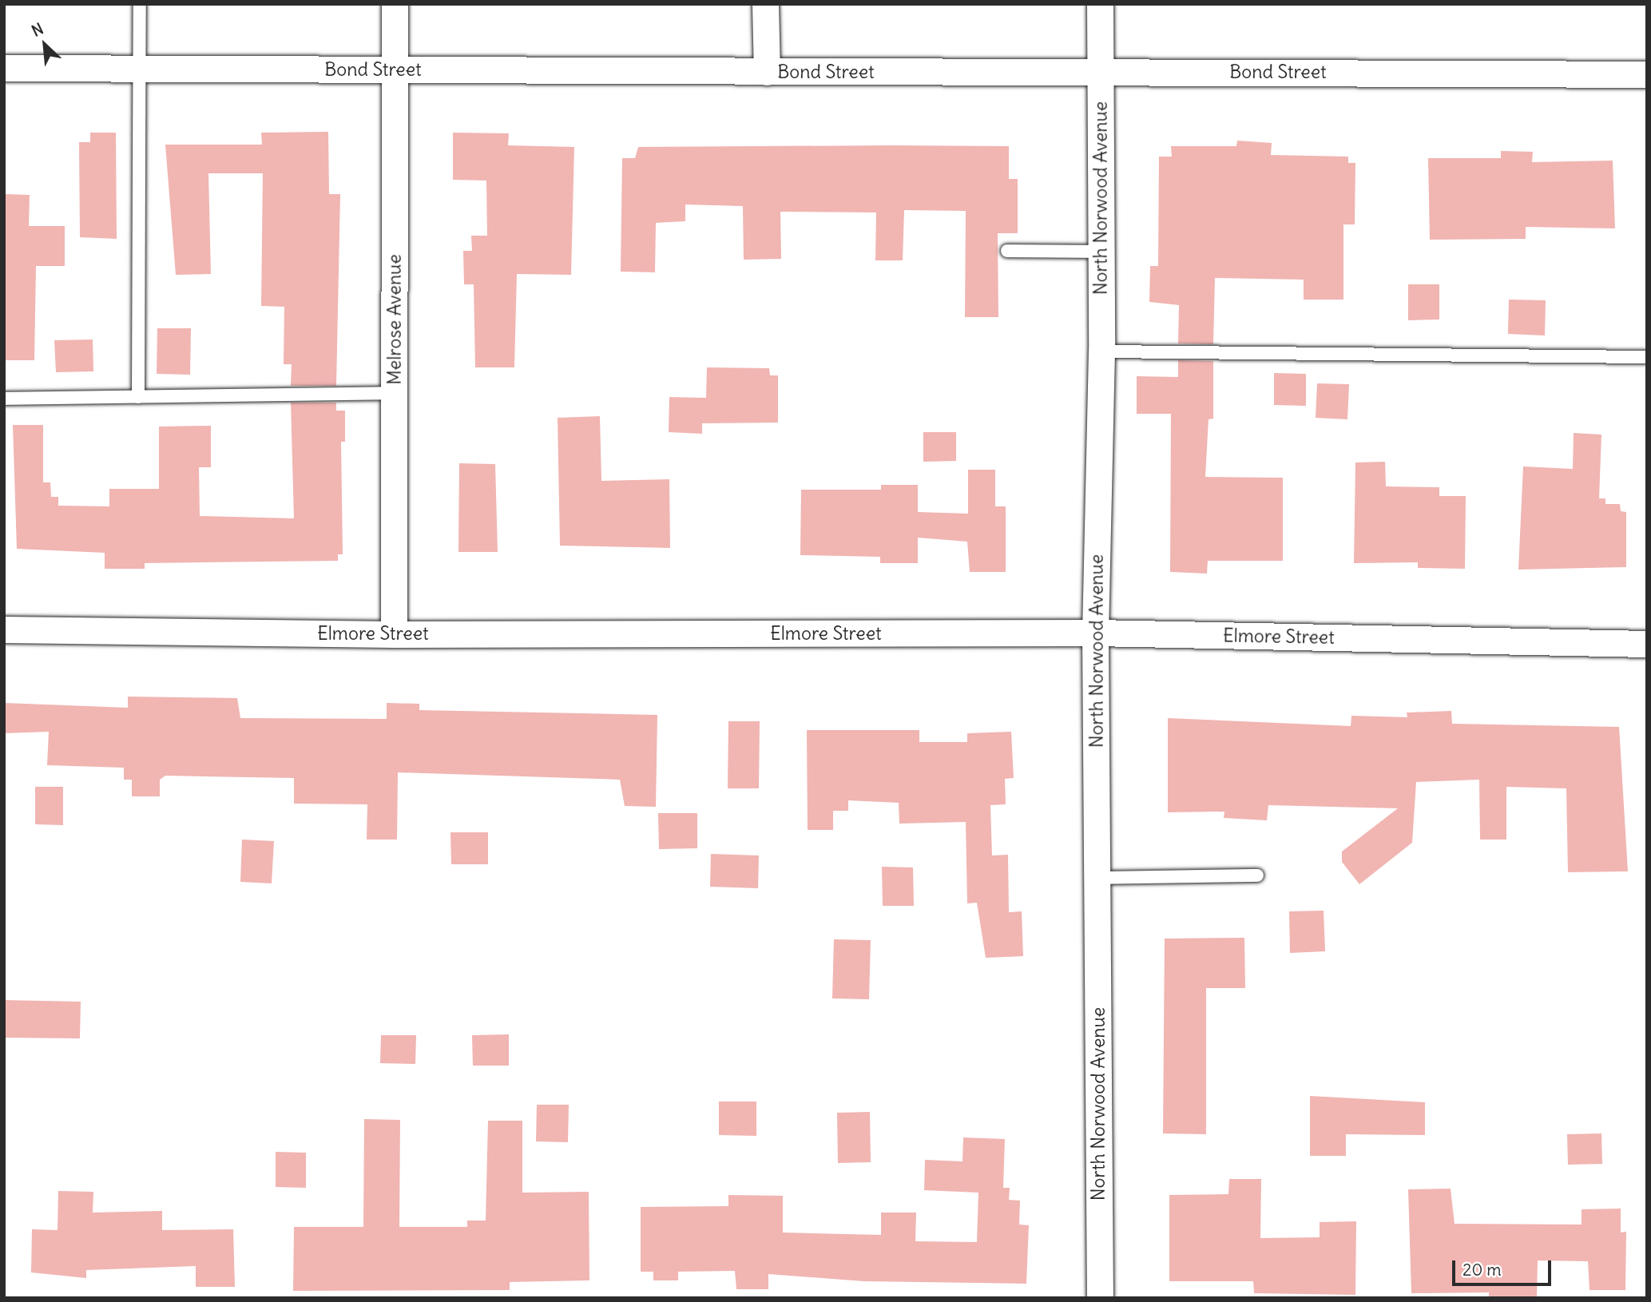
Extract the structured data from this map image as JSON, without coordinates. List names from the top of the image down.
{
  "streets": {
    "street": [
      "Bond Street",
      "North Norwood Avenue",
      "Melrose Avenue",
      "Elmore Street"
    ]
  },
  "crossings": [
    ["Bond Street", "North Norwood Avenue"],
    ["Bond Street", "Melrose Avenue"],
    ["North Norwood Avenue", "Elmore Street"],
    ["Melrose Avenue", "Elmore Street"]
  ],
  "scale_bar": "20 m",
  "north": "top left"
}
